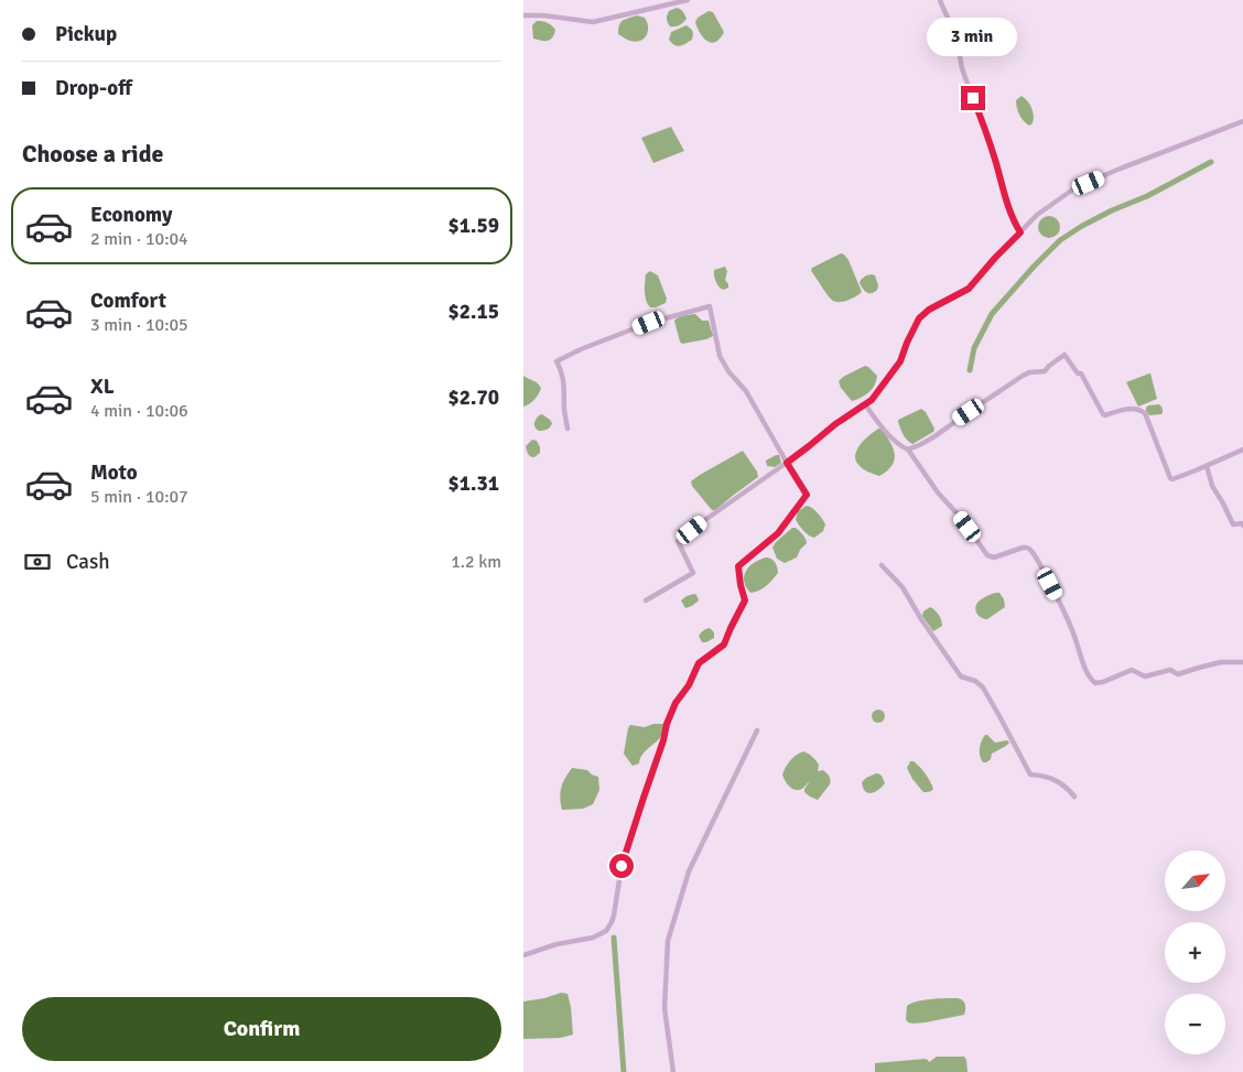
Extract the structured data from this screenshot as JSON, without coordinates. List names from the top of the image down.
{
  "north": "top right",
  "page": {
    "banner": ["Pickup", "Drop-off"],
    "bubble": "3 min",
    "heading": "Choose a ride",
    "list": [
      {
        "name": "Economy",
        "note": "2 min · 10:04",
        "value": "$1.59"
      },
      {
        "name": "Comfort",
        "note": "3 min · 10:05",
        "value": "$2.15"
      },
      {
        "name": "XL",
        "note": "4 min · 10:06",
        "value": "$2.70"
      },
      {
        "name": "Moto",
        "note": "5 min · 10:07",
        "value": "$1.31"
      }
    ],
    "pay": ["Cash", "1.2 km"],
    "map_buttons": ["+", "−"],
    "buttons": "Confirm"
  }
}
